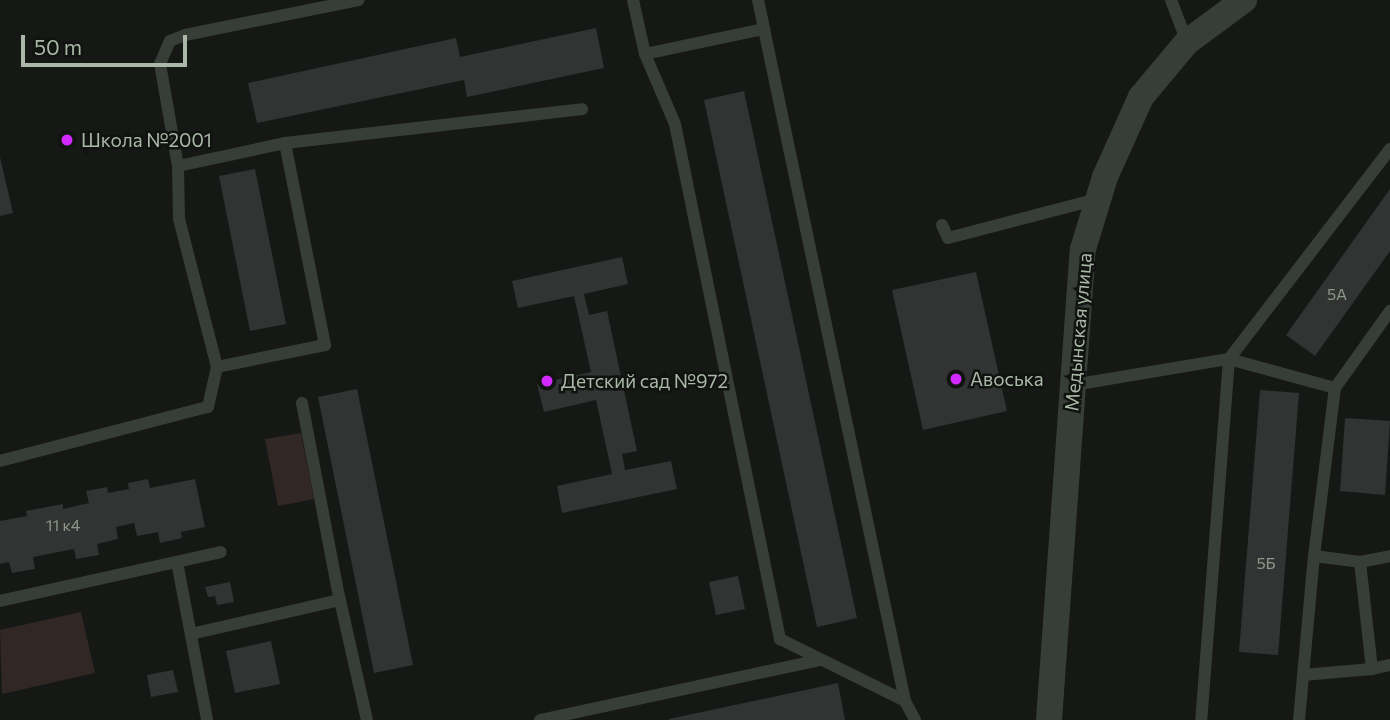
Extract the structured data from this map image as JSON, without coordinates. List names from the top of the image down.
{
  "streets": {
    "street": ["Медынская улица"]
  },
  "places": ["Школа №2001", "Авоська", "Детский сад №972"],
  "house_numbers": ["5А", "11 к4", "5Б"],
  "scale_bar": "50 m"
}
